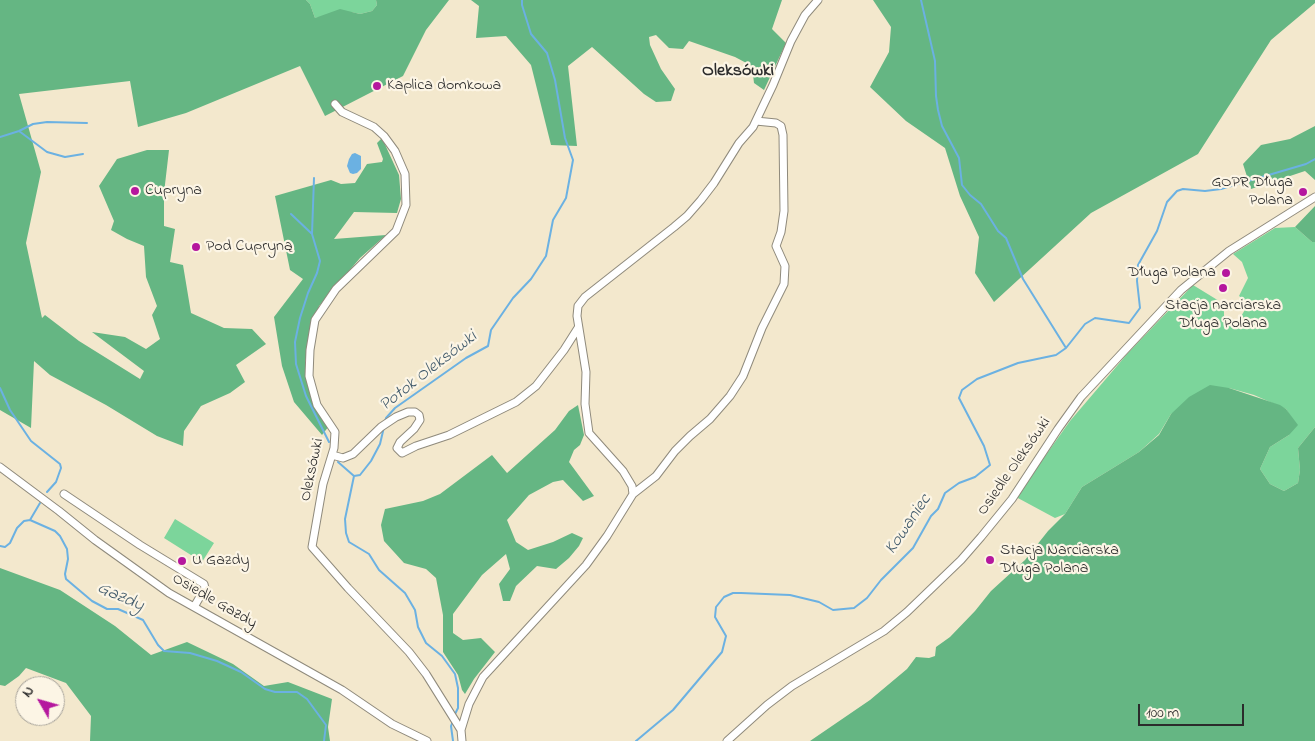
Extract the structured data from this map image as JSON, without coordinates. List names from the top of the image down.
{
  "streets": {
    "street": ["Osiedle Oleksówki", "Oleksówki", "Osiedle Gazdy"]
  },
  "districts": ["Oleksówki"],
  "water": ["Potok Oleksówki", "Kowaniec", "Gazdy"],
  "places": [
    "Kaplica domkowa",
    "Cupryna",
    "GOPR Długa Polana",
    "Pod Cupryną",
    "Długa Polana",
    "Stacja narciarska Długa Polana",
    "Stacja Narciarska Długa Polana",
    "U Gazdy"
  ],
  "scale_bar": "100 m",
  "north": "top left"
}
